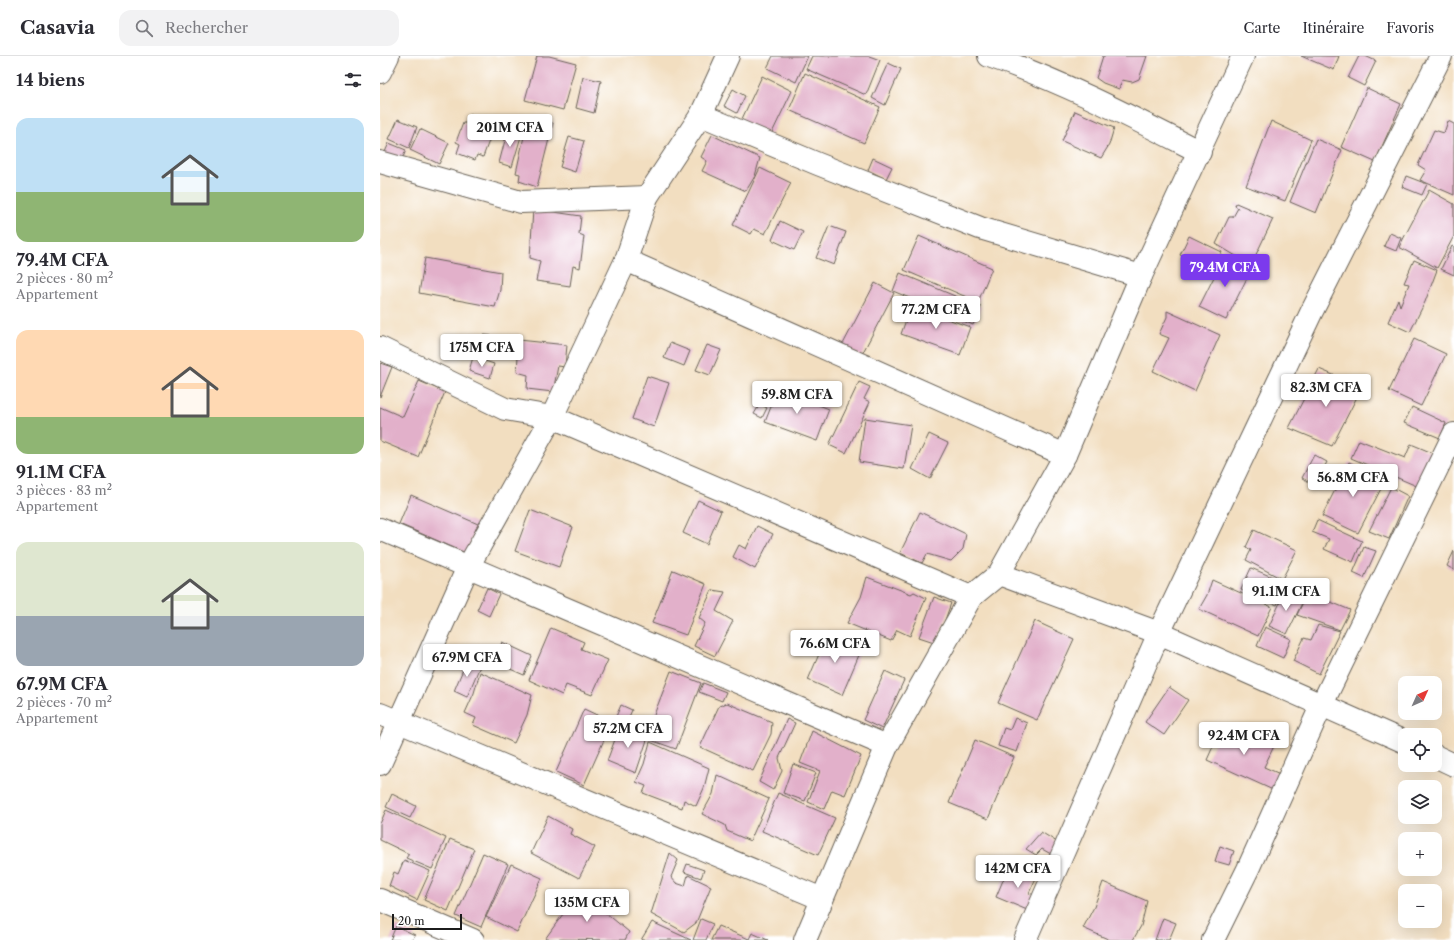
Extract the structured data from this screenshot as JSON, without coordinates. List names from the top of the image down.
{
  "scale_bar": "20 m",
  "north": "top right",
  "page": {
    "header": "Casavia",
    "search": "Rechercher",
    "nav": ["Carte", "Itinéraire", "Favoris"],
    "heading": "14 biens",
    "list": [
      {
        "name": "79.4M CFA",
        "note": "2 pièces · 80 m² · Appartement"
      },
      {
        "name": "91.1M CFA",
        "note": "3 pièces · 83 m² · Appartement"
      },
      {
        "name": "67.9M CFA",
        "note": "2 pièces · 70 m² · Appartement"
      }
    ],
    "price": [
      "201M CFA",
      "79.4M CFA",
      "77.2M CFA",
      "175M CFA",
      "82.3M CFA",
      "59.8M CFA",
      "56.8M CFA",
      "91.1M CFA",
      "76.6M CFA",
      "67.9M CFA",
      "57.2M CFA",
      "92.4M CFA",
      "142M CFA",
      "135M CFA"
    ],
    "map_buttons": ["+", "−"],
    "scale": "20 m"
  }
}
